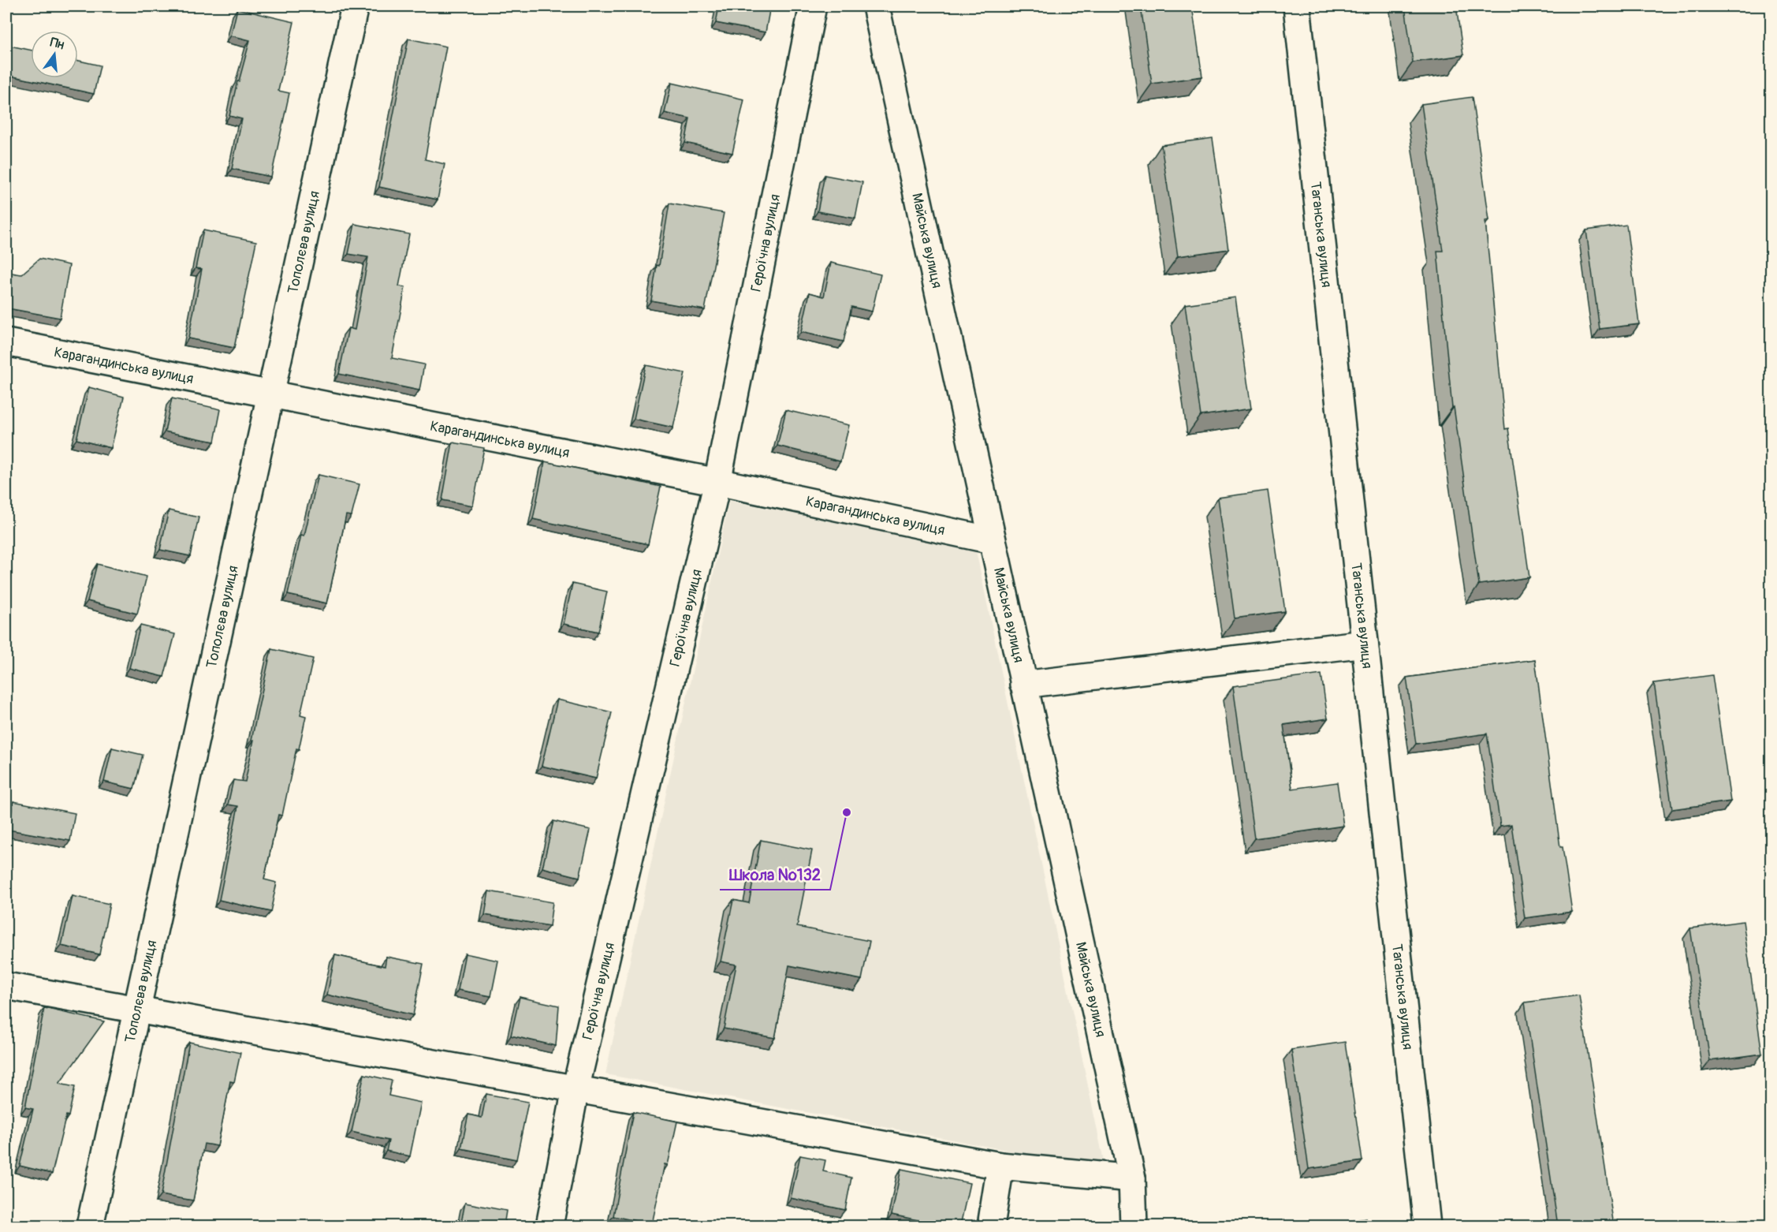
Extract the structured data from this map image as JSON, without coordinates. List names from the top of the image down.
{
  "streets": {
    "street": [
      "Таганська вулиця",
      "Тополєва вулиця",
      "Майська вулиця",
      "Героїчна вулиця",
      "Карагандинська вулиця"
    ]
  },
  "crossings": [
    ["Тополєва вулиця", "Карагандинська вулиця"],
    ["Майська вулиця", "Карагандинська вулиця"],
    ["Героїчна вулиця", "Карагандинська вулиця"]
  ],
  "places": ["Школа №132"],
  "north": "top"
}
